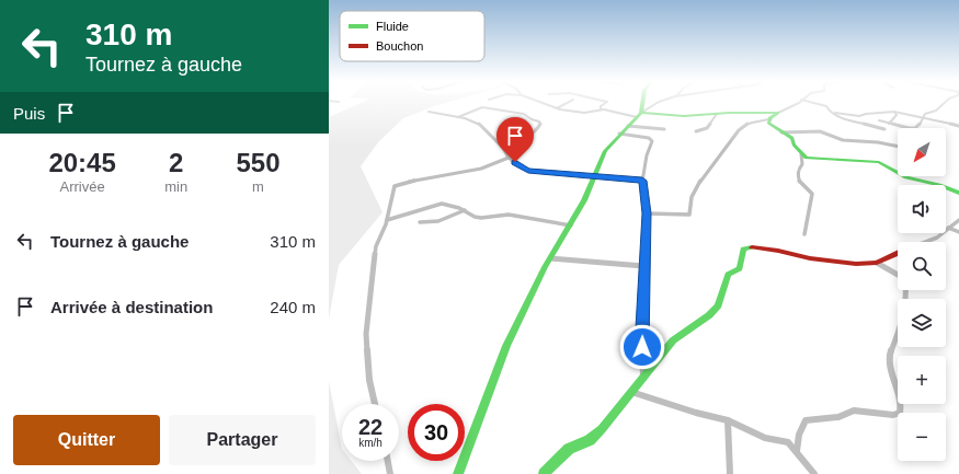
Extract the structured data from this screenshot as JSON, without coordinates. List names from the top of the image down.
{
  "legend": ["Fluide", "Bouchon"],
  "north": "bottom left",
  "page": {
    "turn": ["310 m", "Tournez à gauche"],
    "then": "Puis",
    "map_buttons": ["+", "−"],
    "eta": [
      "20:45",
      "Arrivée",
      "2",
      "min",
      "550",
      "m"
    ],
    "list": [
      {
        "name": "Tournez à gauche",
        "value": "310 m"
      },
      {
        "name": "Arrivée à destination",
        "value": "240 m"
      }
    ],
    "speed": "22 km/h",
    "limit": "30",
    "buttons": ["Quitter", "Partager"]
  }
}
